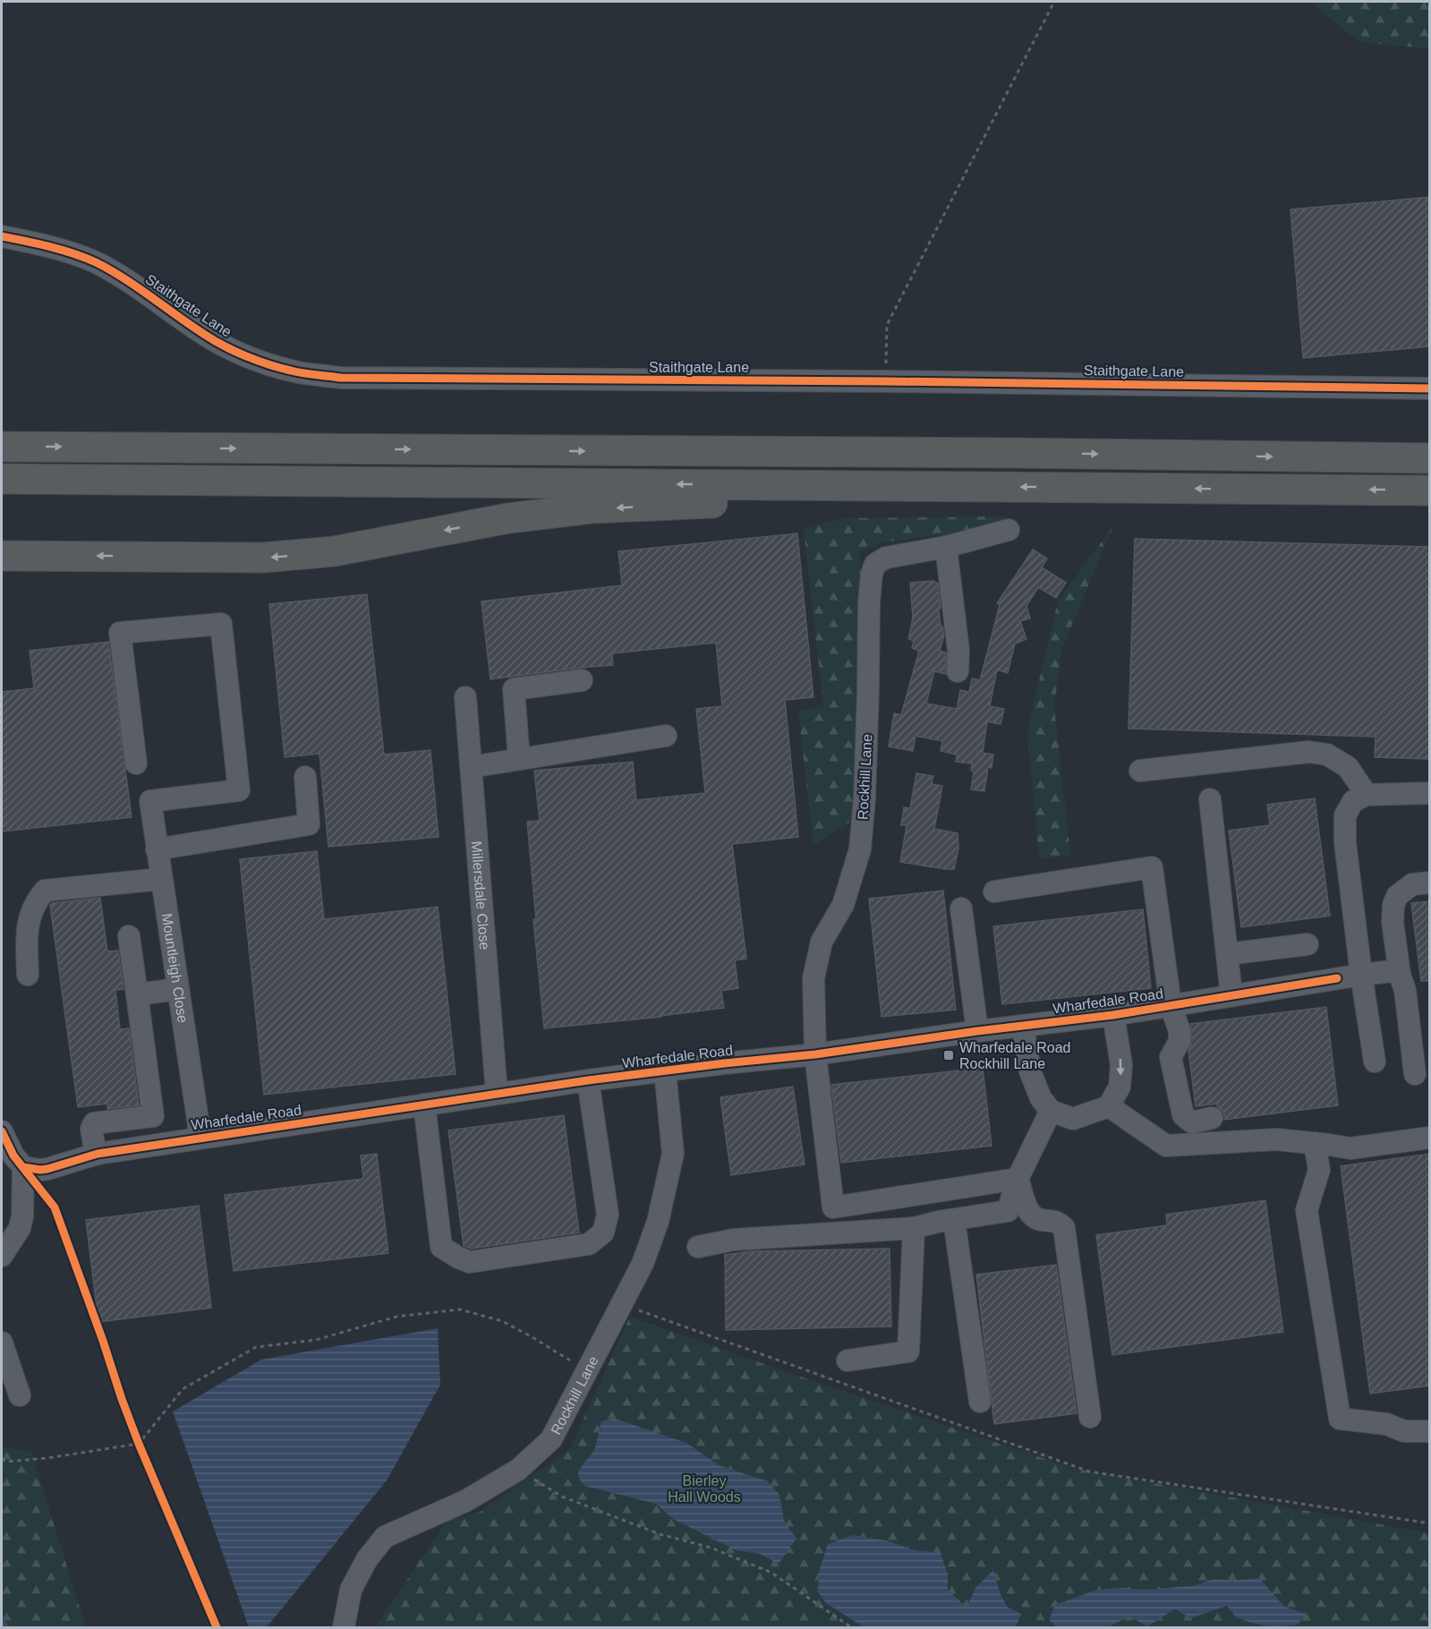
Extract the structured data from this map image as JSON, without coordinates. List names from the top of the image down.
{
  "streets": {
    "street": [
      "Staithgate Lane",
      "Rockhill Lane",
      "Millersdale Close",
      "Mountleigh Close",
      "Wharfedale Road"
    ]
  },
  "crossings": [
    ["Rockhill Lane", "Wharfedale Road"],
    ["Millersdale Close", "Wharfedale Road"],
    ["Mountleigh Close", "Wharfedale Road"]
  ],
  "parks": ["Bierley Hall Woods"],
  "places": {
    "transit": ["Wharfedale Road Rockhill Lane"]
  }
}
